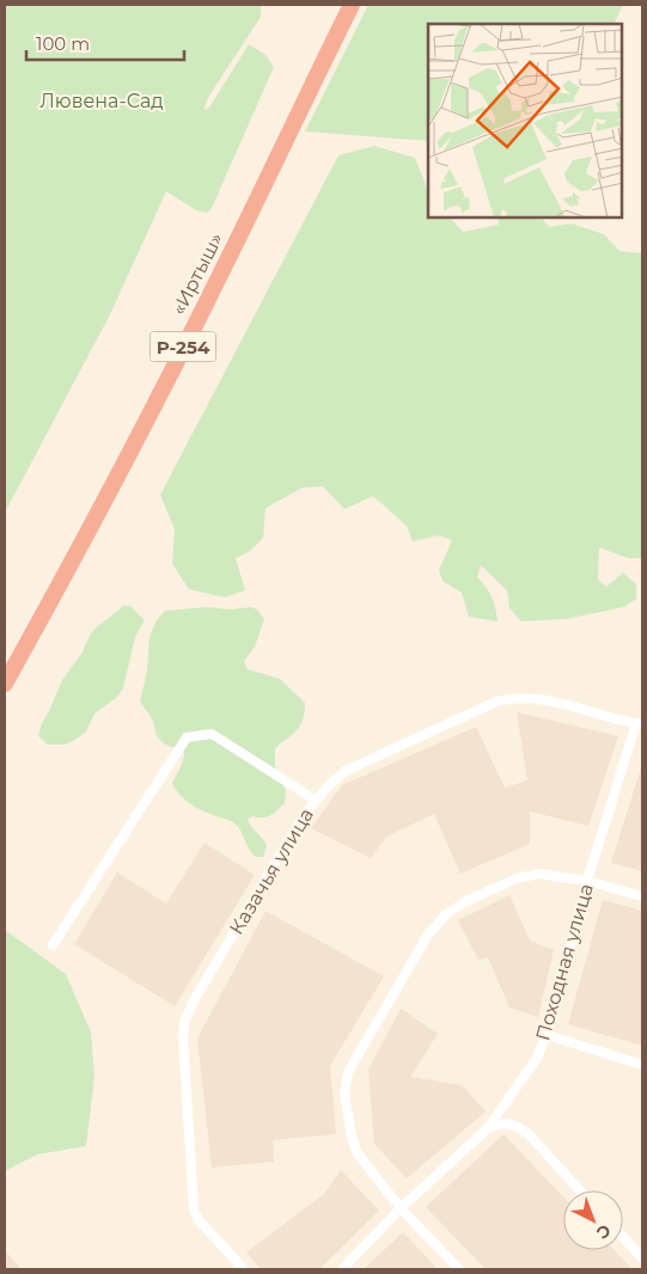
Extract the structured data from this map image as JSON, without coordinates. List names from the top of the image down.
{
  "streets": {
    "highway": ["«Иртыш»", "Р-254"],
    "street": ["Казачья улица", "Походная улица"]
  },
  "crossings": [
    ["Казачья улица", "Походная улица"]
  ],
  "parks": ["Лювена-Сад"],
  "scale_bar": "100 m",
  "north": "bottom right"
}
